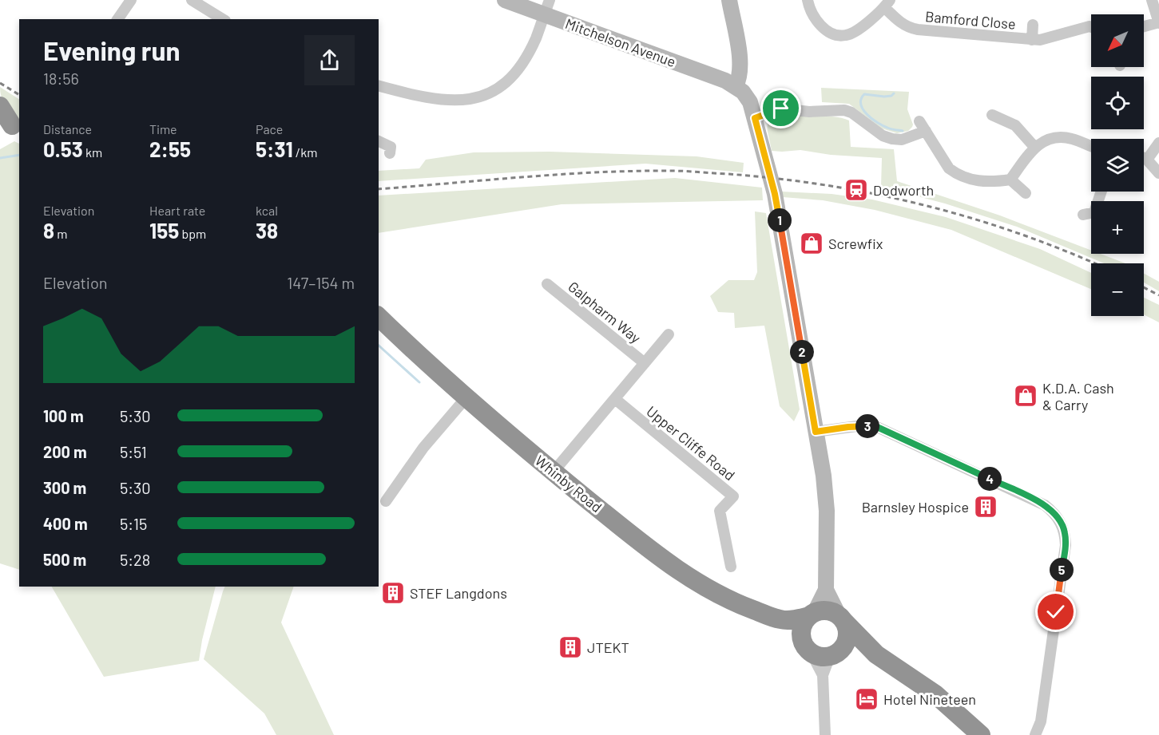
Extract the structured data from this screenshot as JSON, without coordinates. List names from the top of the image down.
{
  "streets": {
    "highway": ["Whinby Road"],
    "main road": ["Mitchelson Avenue"],
    "street": ["Bamford Close", "Galpharm Way", "Upper Cliffe Road"]
  },
  "places": {
    "station": ["Dodworth"],
    "shop": ["Screwfix", "K.D.A. Cash & Carry"],
    "building": ["Barnsley Hospice", "STEF Langdons", "JTEKT"],
    "hotel": ["Hotel Nineteen"]
  },
  "north": "bottom left",
  "page": {
    "map_buttons": ["+", "−"],
    "heading": ["Evening run", "18:56"],
    "stats": [
      ["Distance", "0.53 km"],
      ["Time", "2:55"],
      ["Pace", "5:31 /km"],
      ["Elevation", "8 m"],
      ["Heart rate", "155 bpm"],
      ["kcal", "38"]
    ],
    "pins": [
      "1",
      "2",
      "3",
      "4",
      "5"
    ],
    "chart": ["Elevation", "147–154 m"],
    "list": [
      {
        "name": "100 m",
        "note": "5:30"
      },
      {
        "name": "200 m",
        "note": "5:51"
      },
      {
        "name": "300 m",
        "note": "5:30"
      },
      {
        "name": "400 m",
        "note": "5:15"
      },
      {
        "name": "500 m",
        "note": "5:28"
      }
    ]
  }
}
